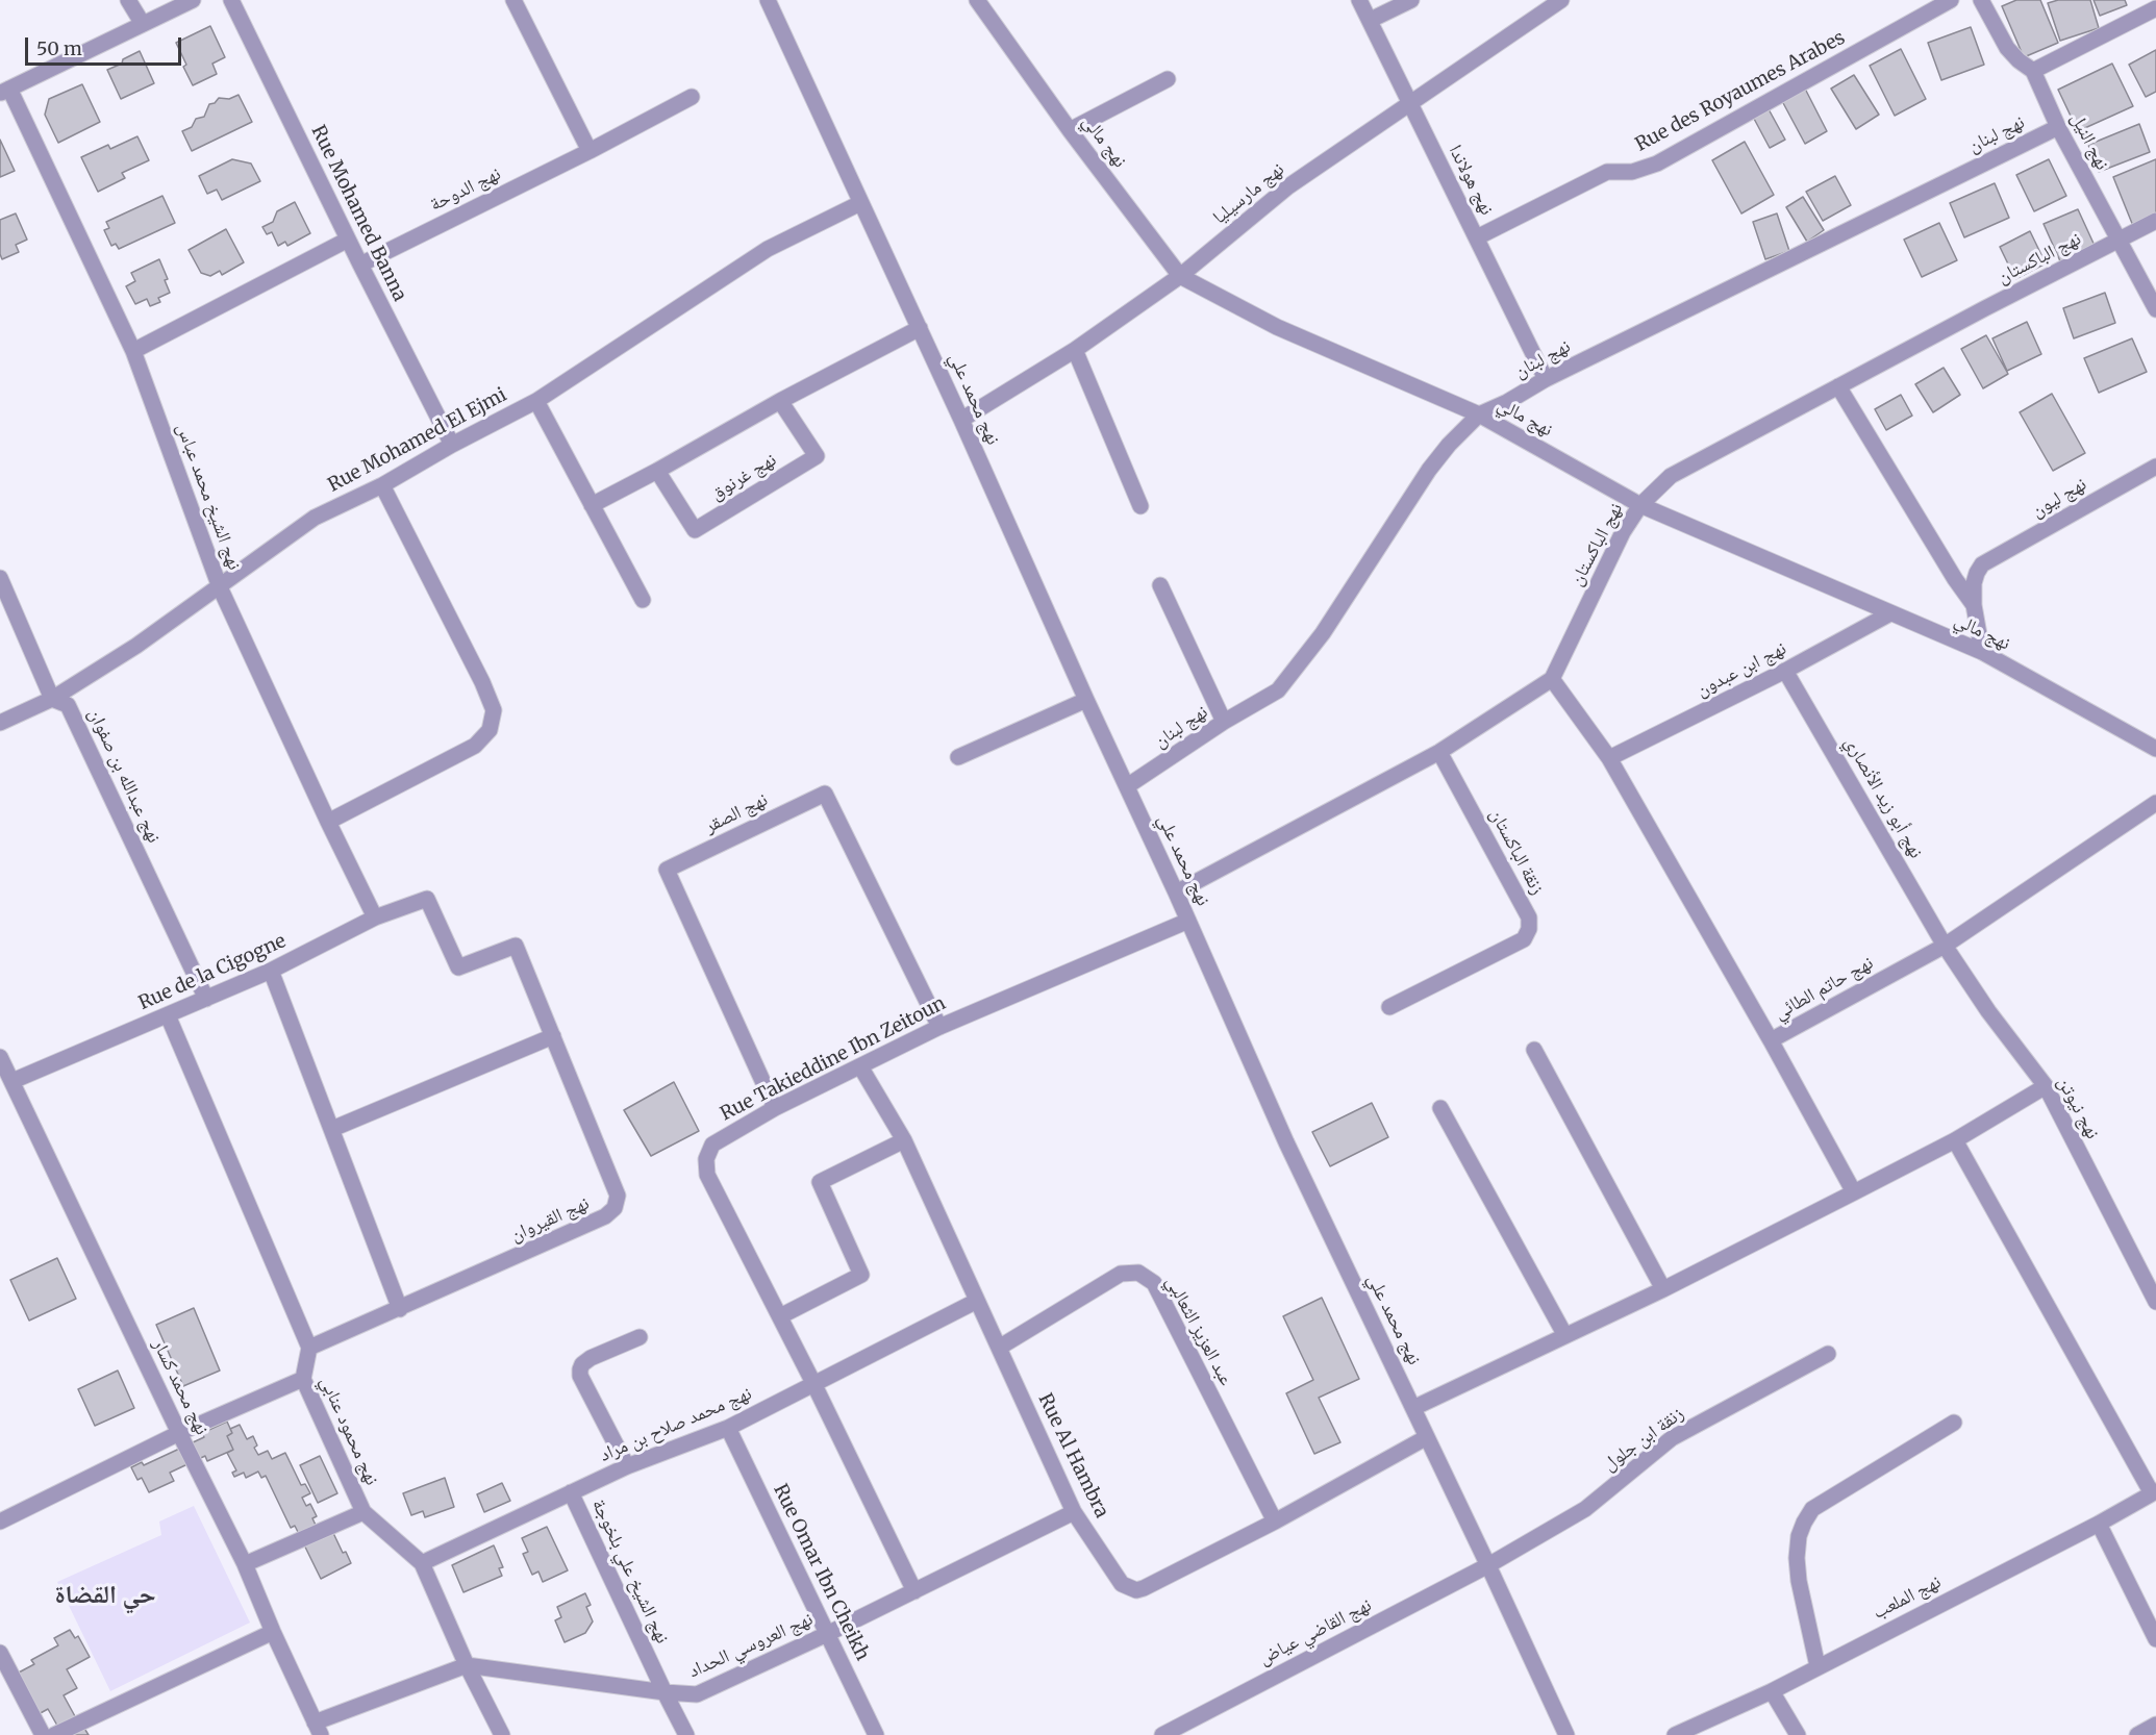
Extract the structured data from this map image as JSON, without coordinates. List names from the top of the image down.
{
  "streets": {
    "street": [
      "Rue des Royaumes Arabes",
      "نهج لبنان",
      "نهج مالي",
      "نهج النيل",
      "نهج هولاندا",
      "نهج الدوحة",
      "نهج مارسيليا",
      "Rue Mohamed Banna",
      "نهج الباكستان",
      "نهج محمد علي",
      "Rue Mohamed El Ejmi",
      "نهج غرنوق",
      "نهج الشيخ محمد عباس",
      "نهج ليون",
      "نهج ابن عبدون",
      "نهج عبدالله بن صفوان",
      "نهج أبو زيد الأنصاري",
      "نهج الصقر",
      "زنقة الباكستان",
      "Rue de la Cigogne",
      "نهج حاتم الطائي",
      "Rue Takieddine Ibn Zeitoun",
      "نهج نيوتن",
      "نهج القيروان",
      "عبد العزيز الثعالبي",
      "نهج محمد كسار",
      "نهج محمد صلاح بن مراد",
      "نهج محمود عنابي",
      "زنقة ابن جلول",
      "Rue Al Hambra",
      "نهج الشيخ علي بلخوجة",
      "Rue Omar Ibn Cheikh",
      "نهج الملعب",
      "نهج القاضي عياض",
      "نهج العروسي الحداد"
    ]
  },
  "crossings": [
    ["Rue des Royaumes Arabes", "نهج هولاندا"],
    ["نهج لبنان", "نهج مالي"],
    ["نهج لبنان", "نهج النيل"],
    ["نهج لبنان", "نهج هولاندا"],
    ["نهج لبنان", "نهج محمد علي"],
    ["نهج مالي", "نهج مارسيليا"],
    ["نهج مالي", "نهج الباكستان"],
    ["نهج مالي", "نهج ابن عبدون"],
    ["نهج النيل", "نهج الباكستان"],
    ["نهج هولاندا", "نهج مارسيليا"],
    ["نهج الدوحة", "Rue Mohamed Banna"],
    ["نهج مارسيليا", "نهج محمد علي"],
    ["Rue Mohamed Banna", "Rue Mohamed El Ejmi"],
    ["نهج الباكستان", "نهج حاتم الطائي"],
    ["نهج محمد علي", "Rue Mohamed El Ejmi"],
    ["نهج محمد علي", "Rue Takieddine Ibn Zeitoun"],
    ["نهج محمد علي", "زنقة ابن جلول"],
    ["نهج محمد علي", "Rue Al Hambra"],
    ["نهج محمد علي", "نهج القاضي عياض"],
    ["Rue Mohamed El Ejmi", "نهج الشيخ محمد عباس"],
    ["Rue Mohamed El Ejmi", "نهج عبدالله بن صفوان"],
    ["نهج الشيخ محمد عباس", "Rue de la Cigogne"],
    ["نهج ابن عبدون", "نهج أبو زيد الأنصاري"],
    ["نهج ابن عبدون", "نهج حاتم الطائي"],
    ["نهج عبدالله بن صفوان", "Rue de la Cigogne"],
    ["نهج أبو زيد الأنصاري", "نهج حاتم الطائي"],
    ["نهج أبو زيد الأنصاري", "نهج نيوتن"],
    ["نهج الصقر", "Rue Takieddine Ibn Zeitoun"],
    ["Rue de la Cigogne", "نهج القيروان"],
    ["Rue de la Cigogne", "نهج محمد كسار"],
    ["نهج حاتم الطائي", "نهج نيوتن"],
    ["Rue Takieddine Ibn Zeitoun", "نهج محمد صلاح بن مراد"],
    ["Rue Takieddine Ibn Zeitoun", "Rue Al Hambra"],
    ["Rue Takieddine Ibn Zeitoun", "نهج العروسي الحداد"],
    ["نهج القيروان", "نهج محمود عنابي"],
    ["عبد العزيز الثعالبي", "Rue Al Hambra"],
    ["نهج محمد كسار", "نهج العروسي الحداد"],
    ["نهج محمد صلاح بن مراد", "نهج محمود عنابي"],
    ["نهج محمد صلاح بن مراد", "Rue Al Hambra"],
    ["نهج محمد صلاح بن مراد", "نهج الشيخ علي بلخوجة"],
    ["نهج محمد صلاح بن مراد", "Rue Omar Ibn Cheikh"],
    ["نهج محمود عنابي", "نهج العروسي الحداد"],
    ["زنقة ابن جلول", "نهج القاضي عياض"],
    ["Rue Al Hambra", "نهج العروسي الحداد"],
    ["نهج الشيخ علي بلخوجة", "نهج العروسي الحداد"],
    ["Rue Omar Ibn Cheikh", "نهج العروسي الحداد"]
  ],
  "districts": ["حي القضاة"],
  "scale_bar": "50 m"
}
